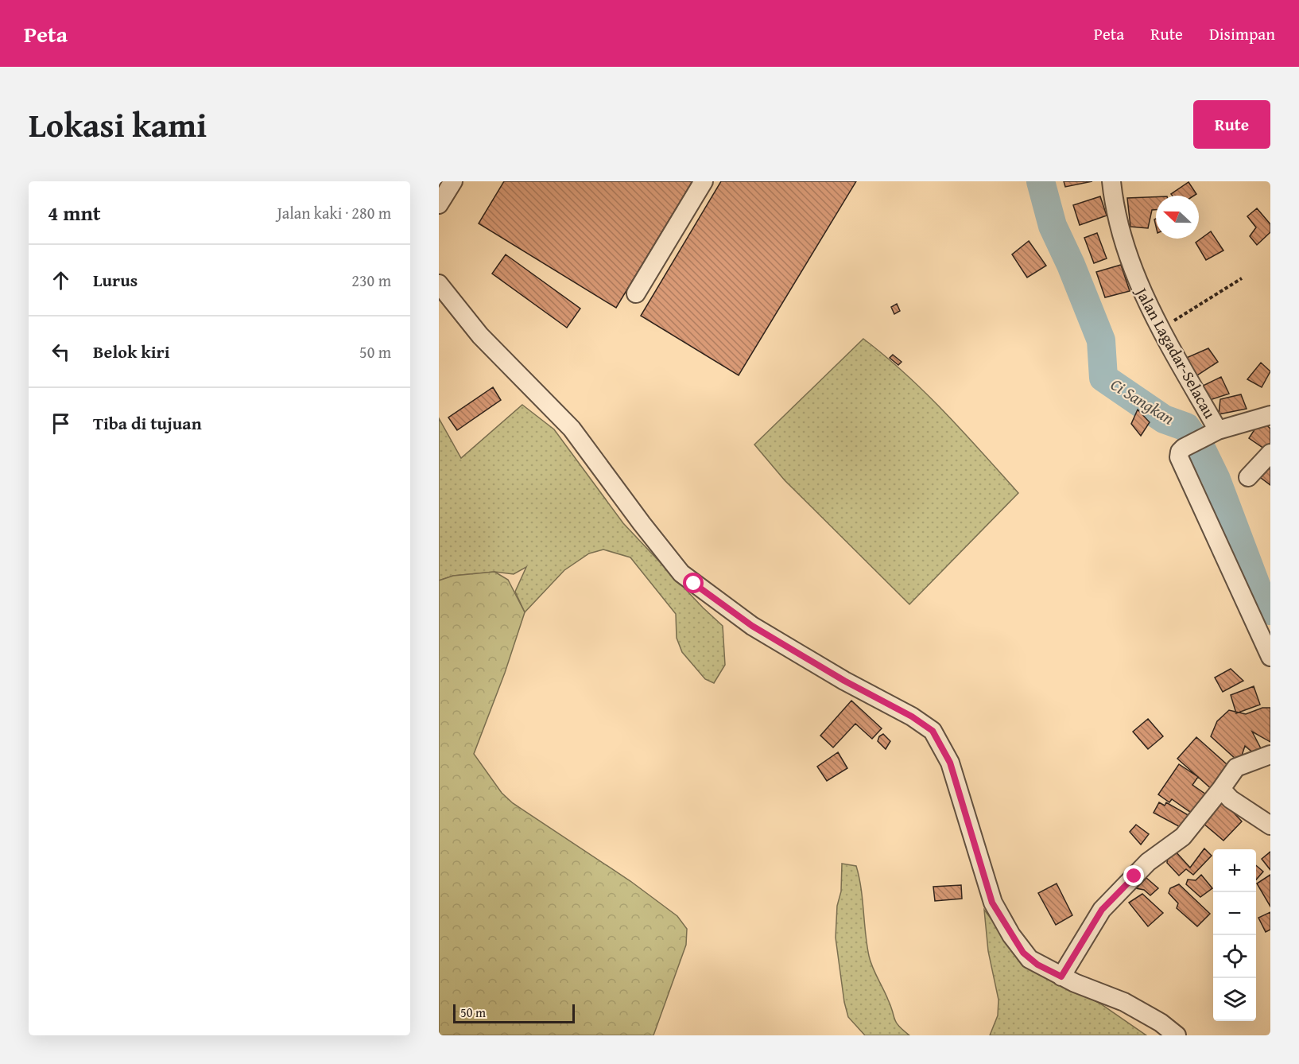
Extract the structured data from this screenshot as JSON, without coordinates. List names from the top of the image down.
{
  "streets": {
    "street": ["Jalan Lagadar-Selacau"]
  },
  "water": ["Ci Sangkan"],
  "scale_bar": "50 m",
  "north": "left",
  "page": {
    "header": "Peta",
    "nav": ["Peta", "Rute", "Disimpan"],
    "title": "Lokasi kami",
    "buttons": "Rute",
    "heading": ["4 mnt", "Jalan kaki · 280 m"],
    "list": [
      ["Lurus", "230 m"],
      ["Belok kiri", "50 m"],
      "Tiba di tujuan"
    ],
    "map_buttons": ["+", "−"],
    "scale": "50 m"
  }
}
